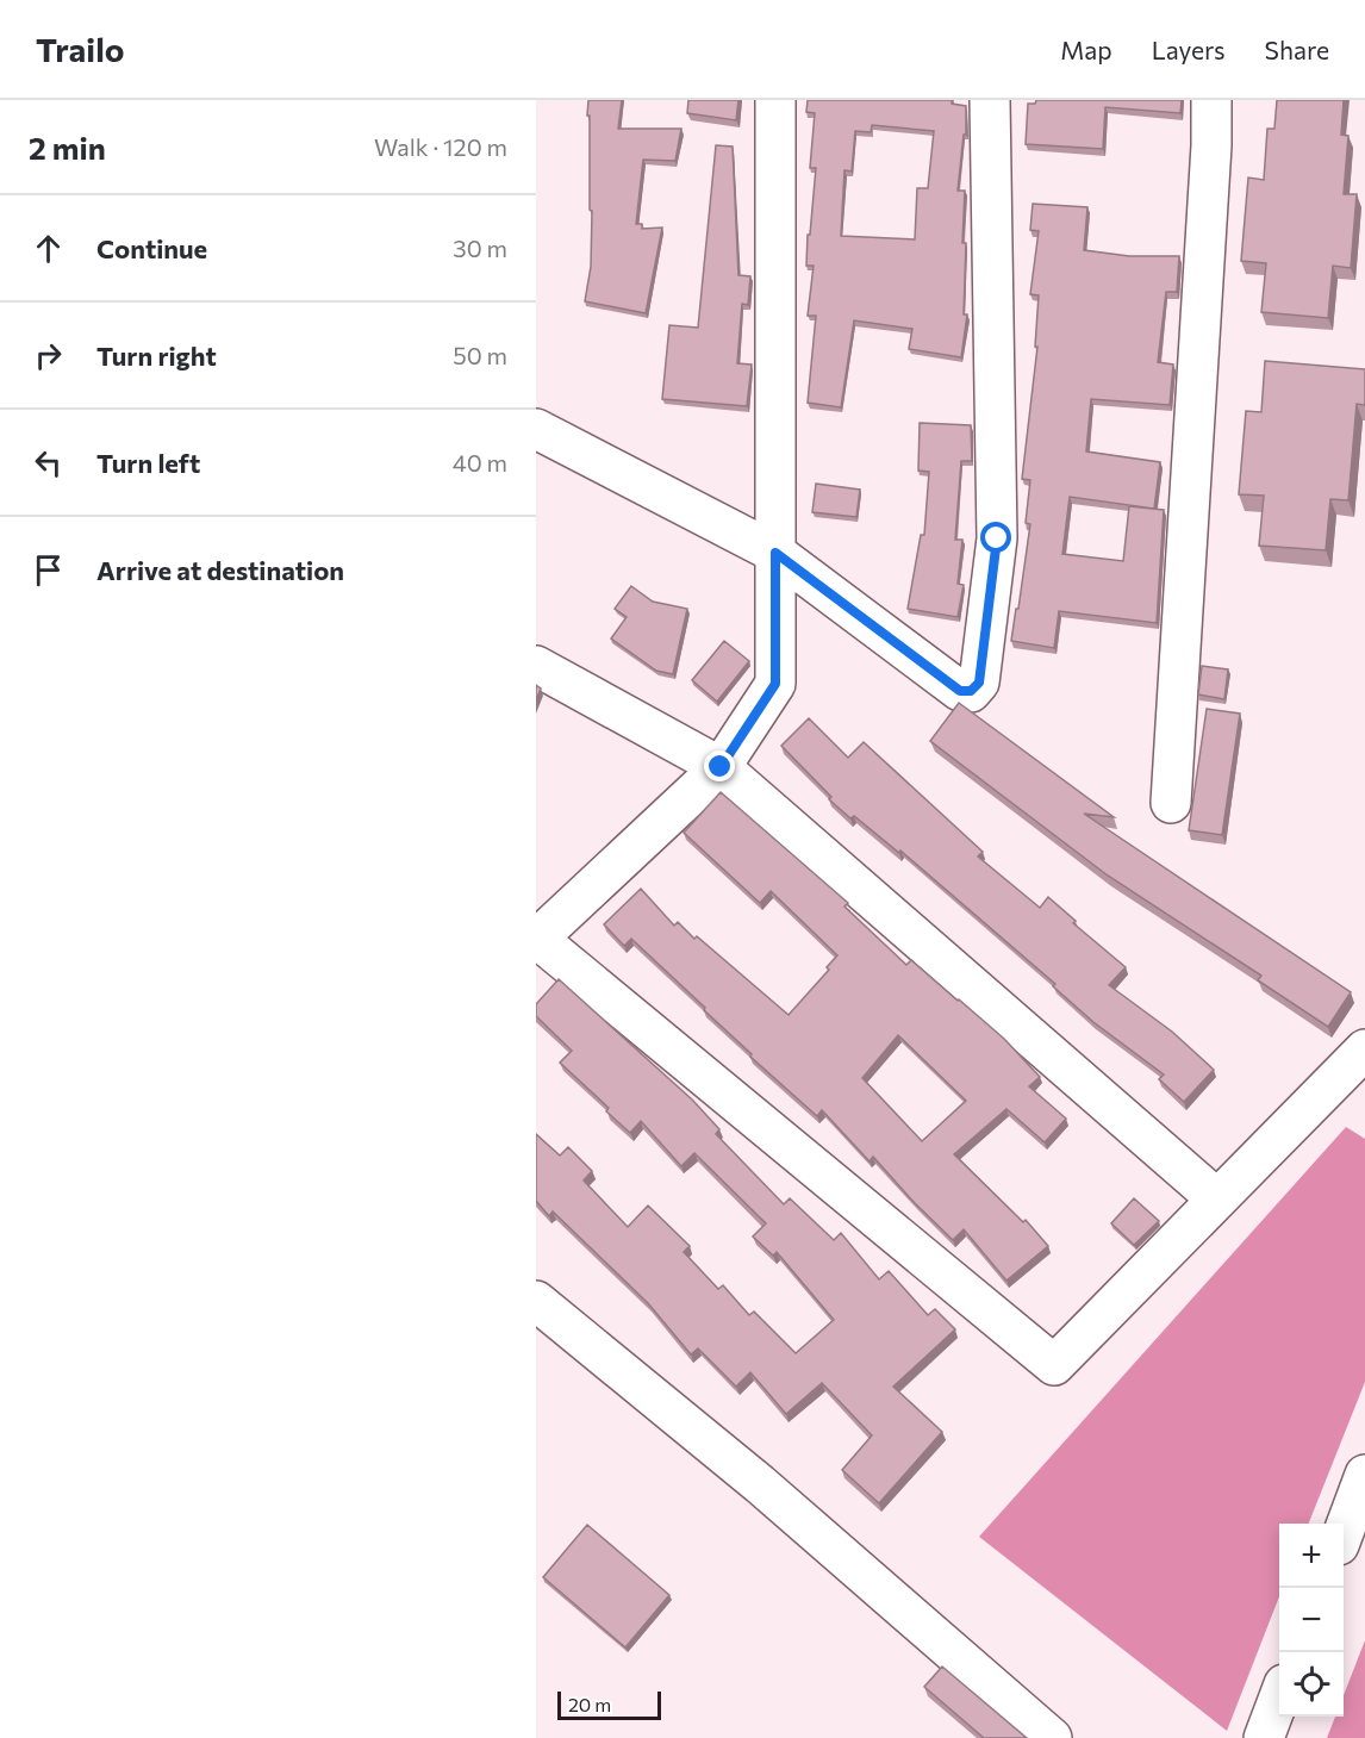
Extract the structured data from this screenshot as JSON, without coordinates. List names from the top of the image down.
{
  "scale_bar": "20 m",
  "page": {
    "header": "Trailo",
    "nav": ["Map", "Layers", "Share"],
    "heading": ["2 min", "Walk · 120 m"],
    "list": [
      ["Continue", "30 m"],
      ["Turn right", "50 m"],
      ["Turn left", "40 m"],
      "Arrive at destination"
    ],
    "map_buttons": ["+", "−"],
    "scale": "20 m"
  }
}
